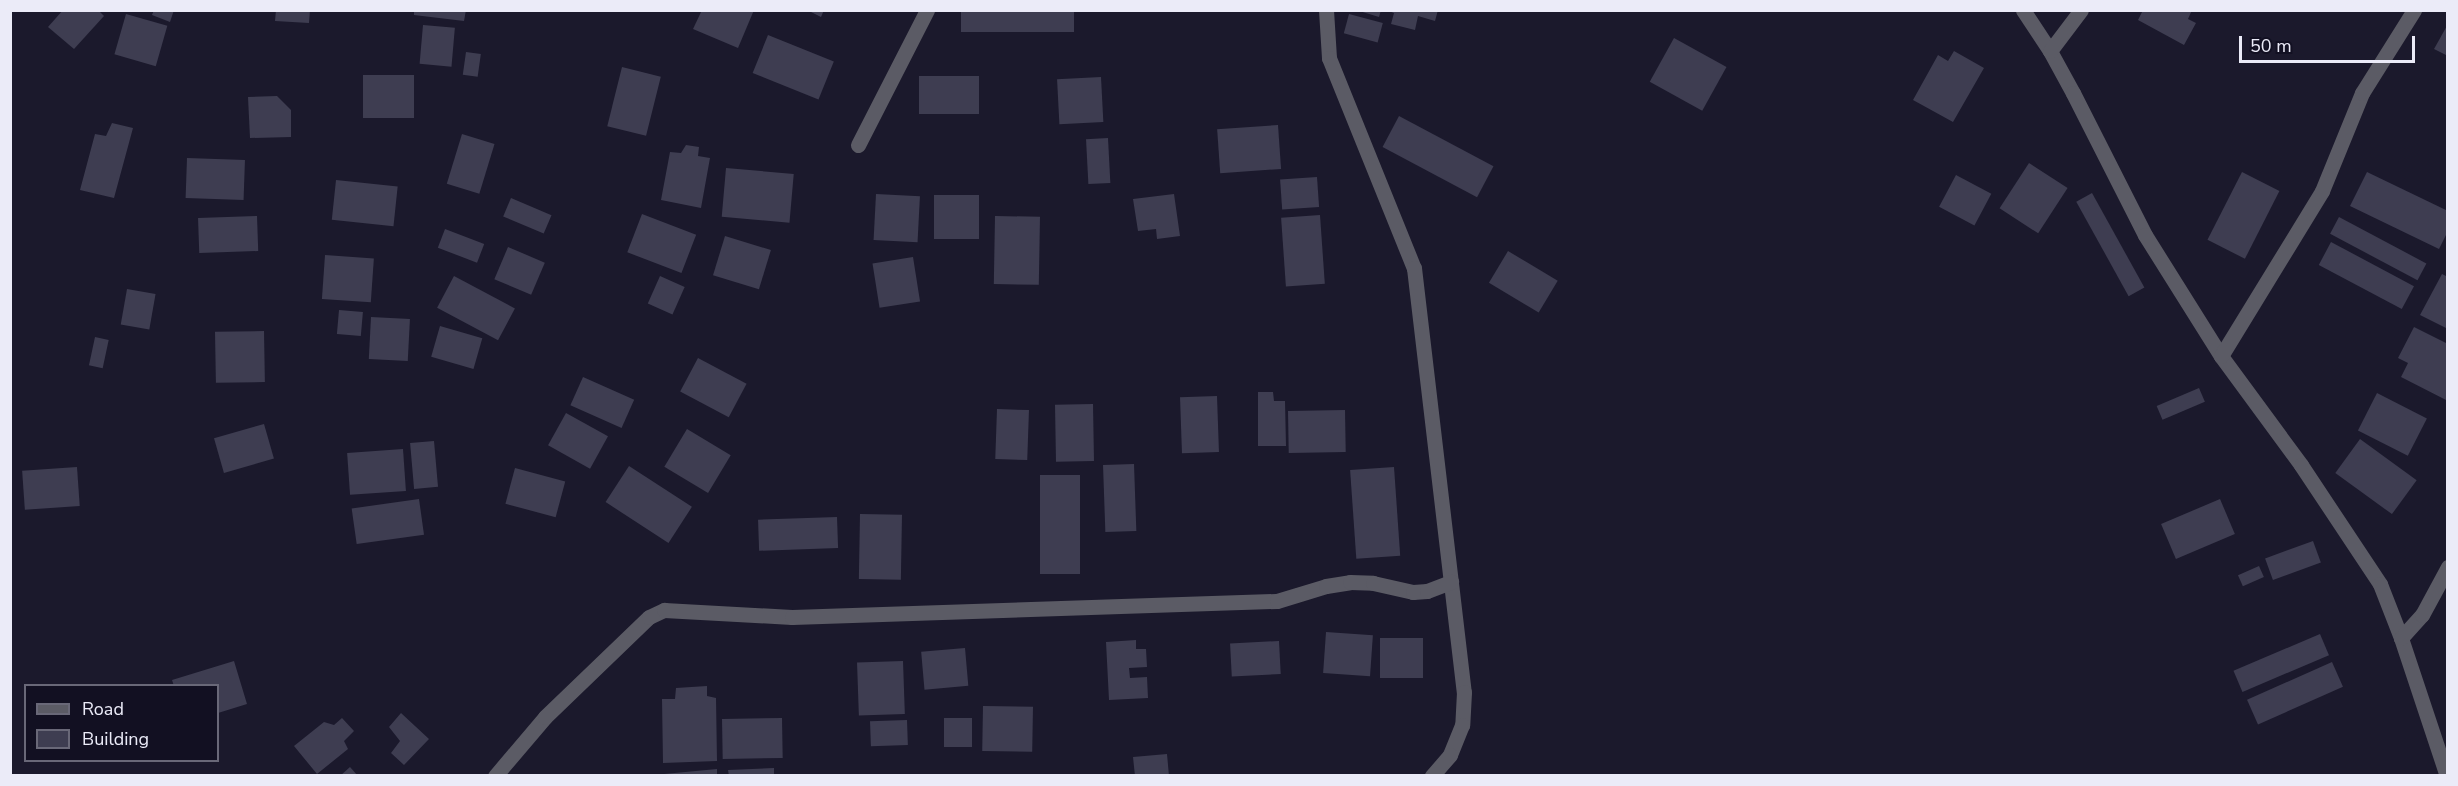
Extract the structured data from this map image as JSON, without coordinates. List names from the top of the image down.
{
  "legend": ["Road", "Building"],
  "scale_bar": "50 m"
}
